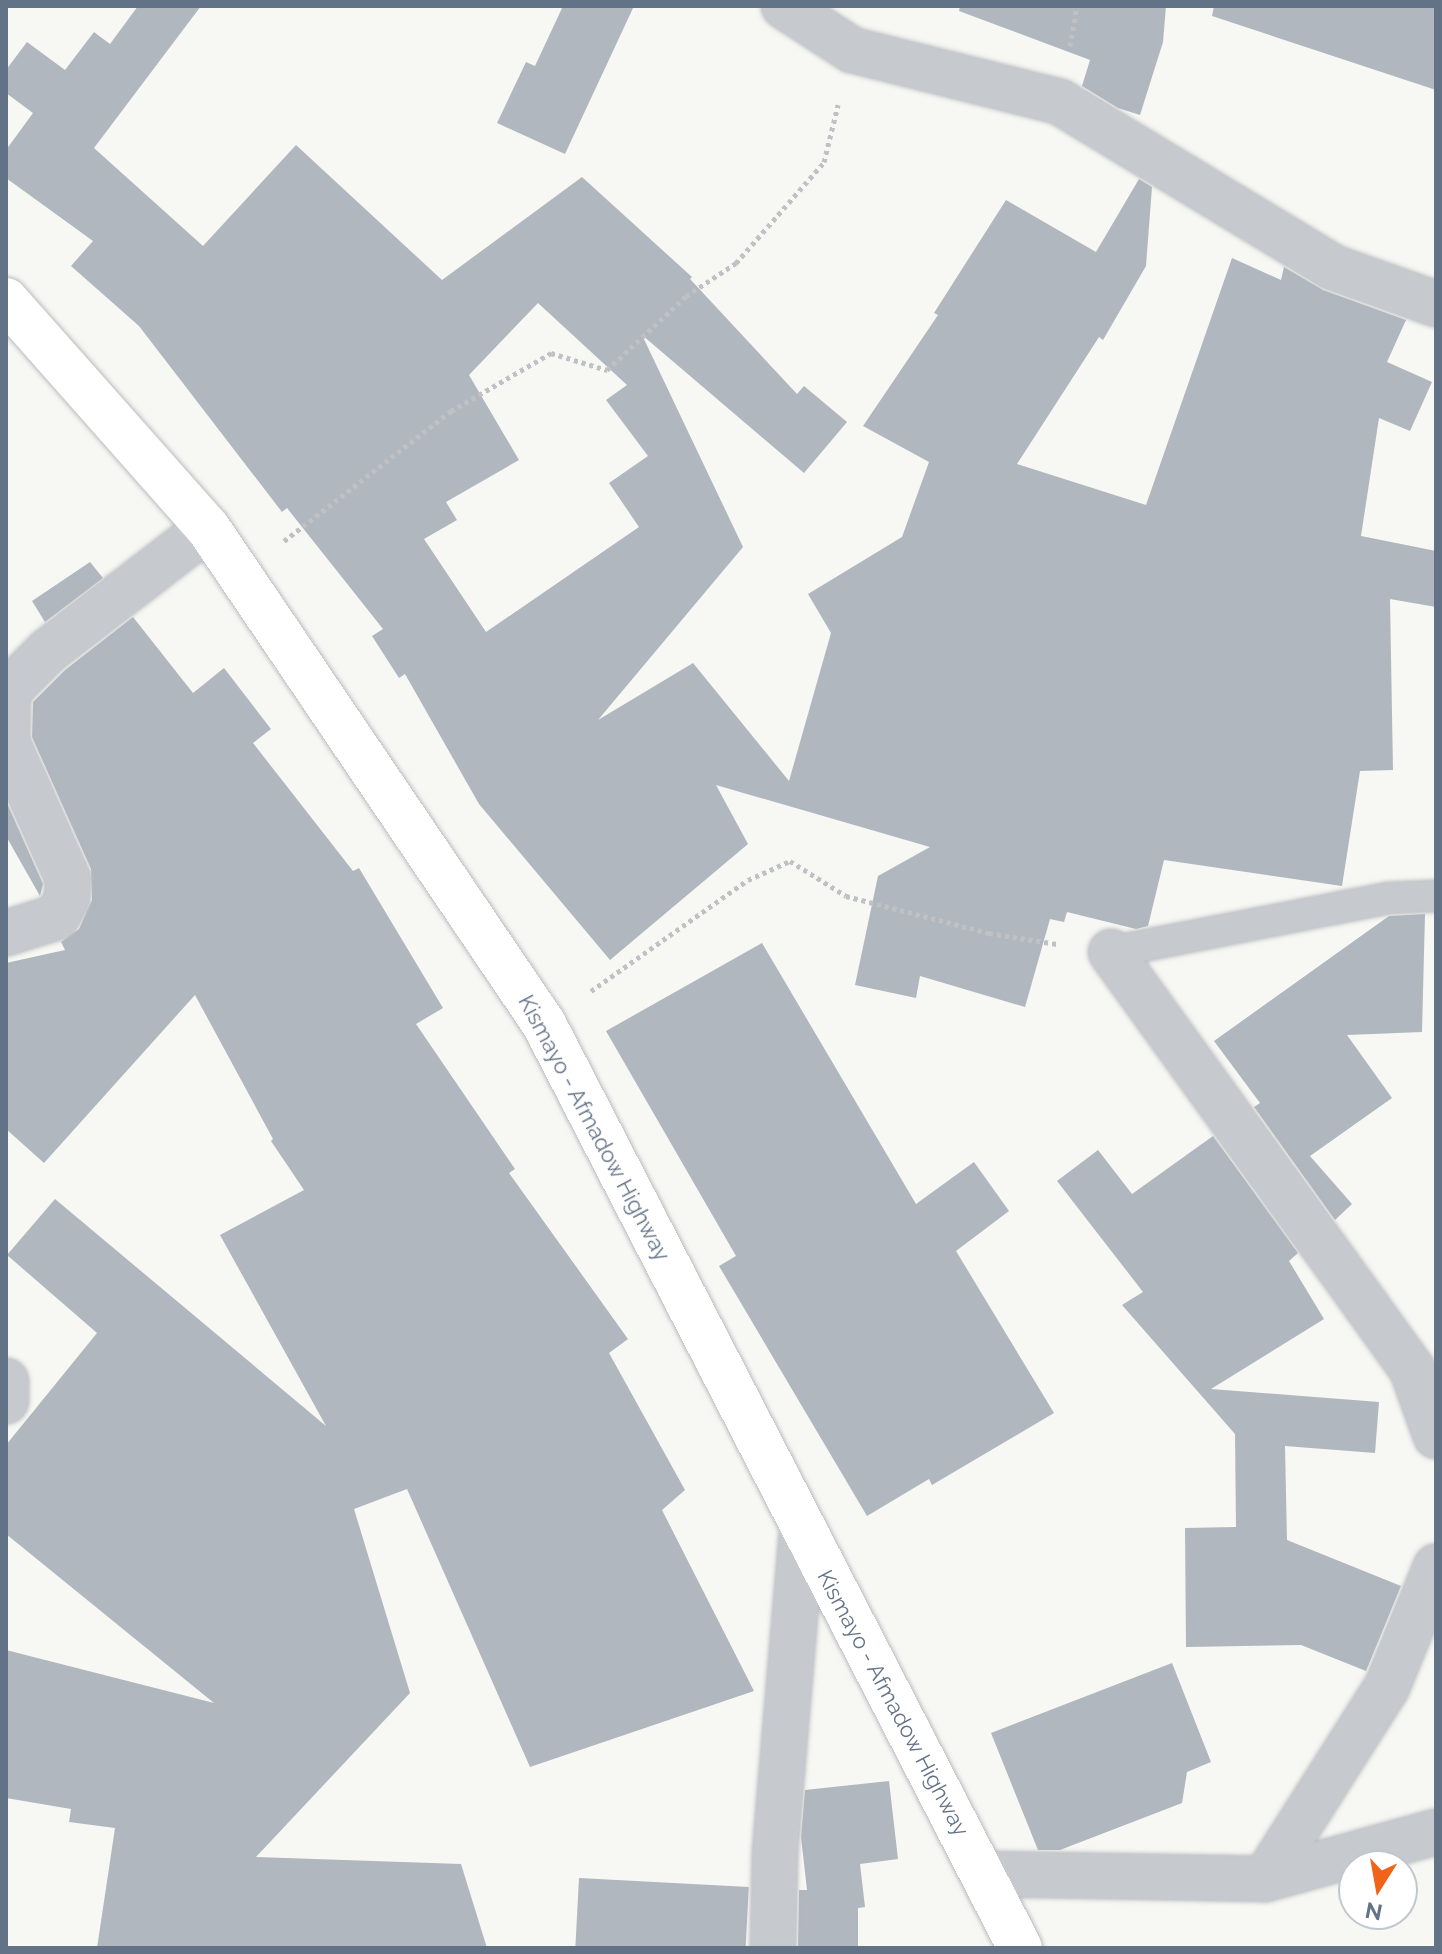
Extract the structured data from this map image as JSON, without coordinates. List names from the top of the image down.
{
  "streets": {
    "main road": ["Kismayo - Afmadow Highway"]
  },
  "north": "bottom"
}
